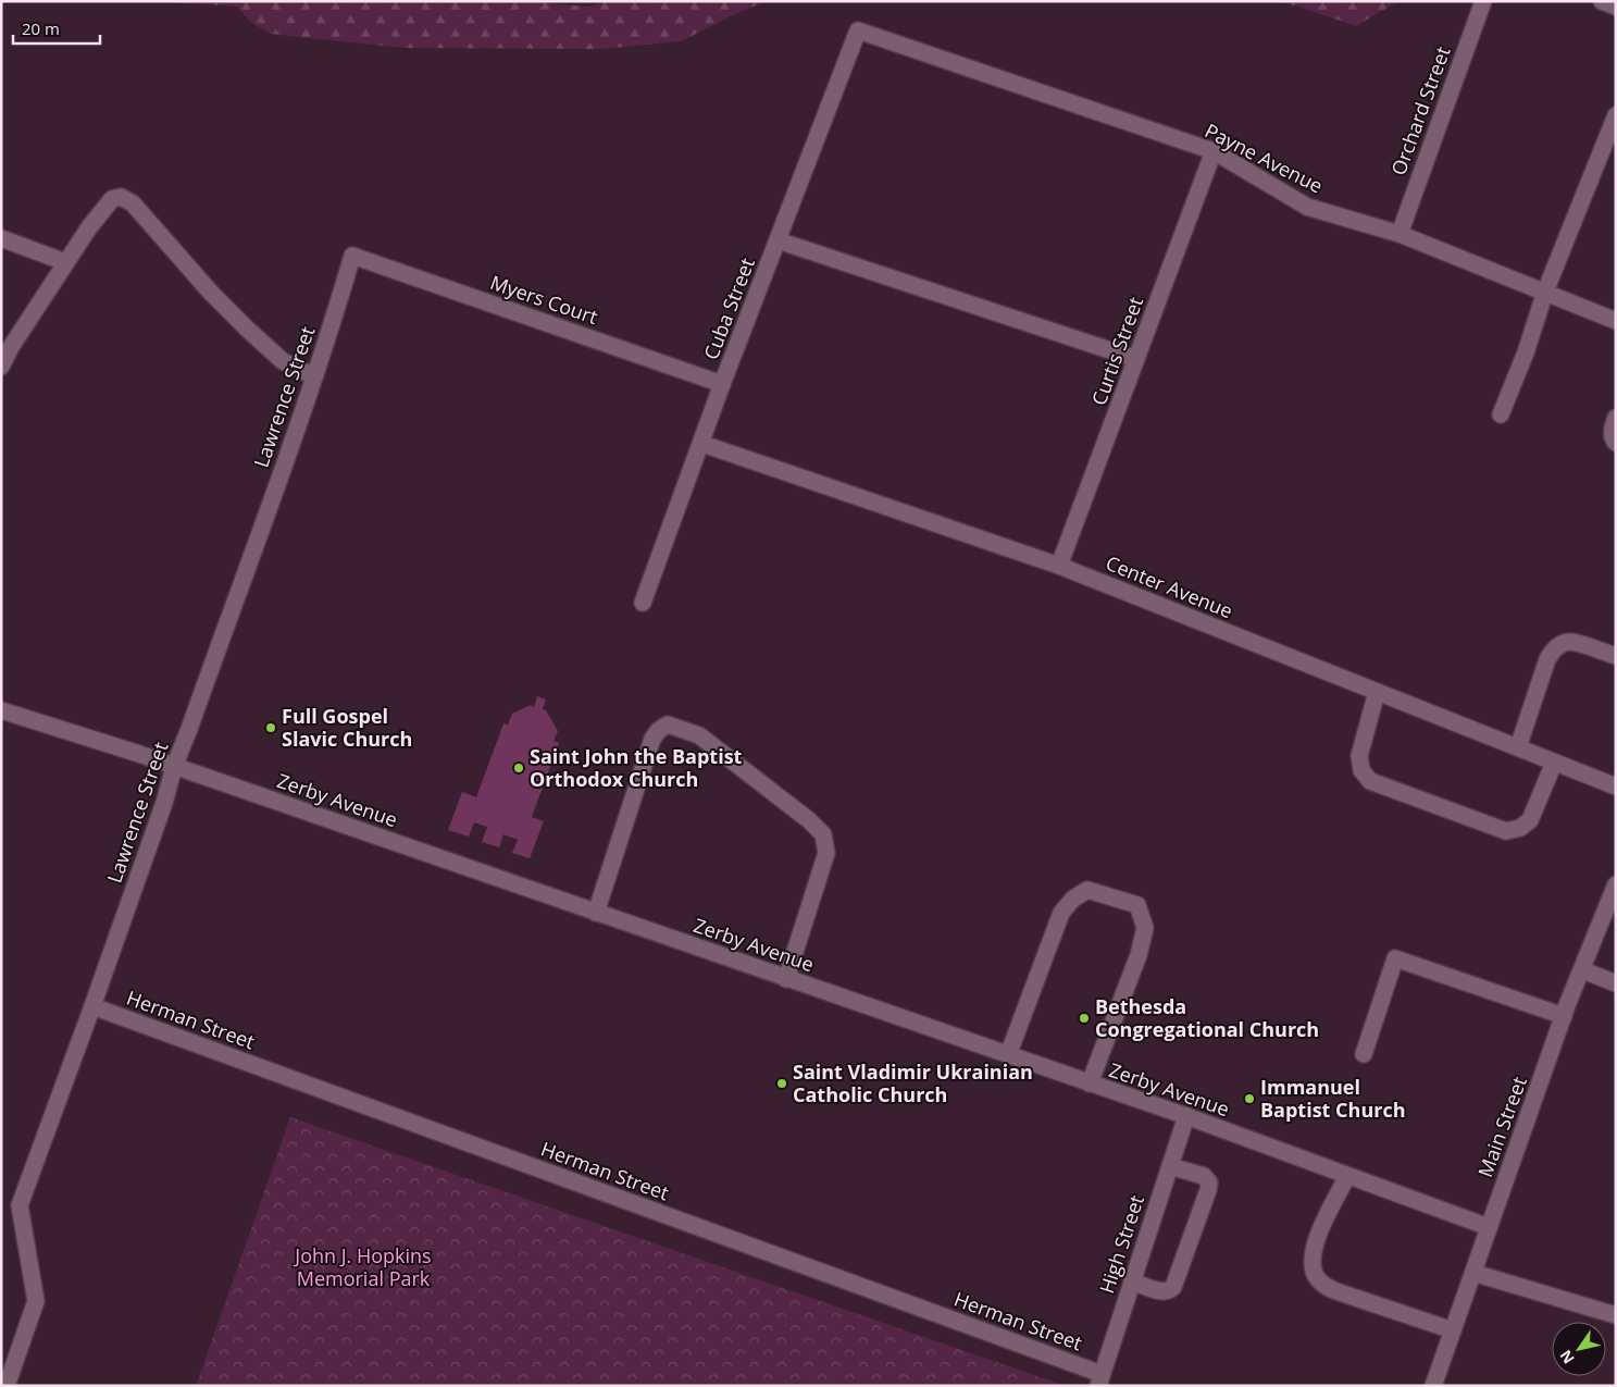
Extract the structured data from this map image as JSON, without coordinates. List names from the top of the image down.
{
  "streets": {
    "street": [
      "Orchard Street",
      "Payne Avenue",
      "Myers Court",
      "Cuba Street",
      "Curtis Street",
      "Lawrence Street",
      "Center Avenue",
      "Zerby Avenue",
      "Herman Street",
      "Main Street",
      "High Street"
    ]
  },
  "crossings": [
    ["Orchard Street", "Payne Avenue"],
    ["Payne Avenue", "Cuba Street"],
    ["Payne Avenue", "Curtis Street"],
    ["Myers Court", "Cuba Street"],
    ["Myers Court", "Lawrence Street"],
    ["Cuba Street", "Center Avenue"],
    ["Curtis Street", "Center Avenue"],
    ["Lawrence Street", "Zerby Avenue"],
    ["Lawrence Street", "Herman Street"],
    ["Zerby Avenue", "Main Street"],
    ["Zerby Avenue", "High Street"],
    ["Herman Street", "High Street"]
  ],
  "parks": ["John J. Hopkins Memorial Park"],
  "places": [
    "Full Gospel Slavic Church",
    "Saint John the Baptist Orthodox Church",
    "Bethesda Congregational Church",
    "Saint Vladimir Ukrainian Catholic Church",
    "Immanuel Baptist Church"
  ],
  "scale_bar": "20 m",
  "north": "bottom left"
}
